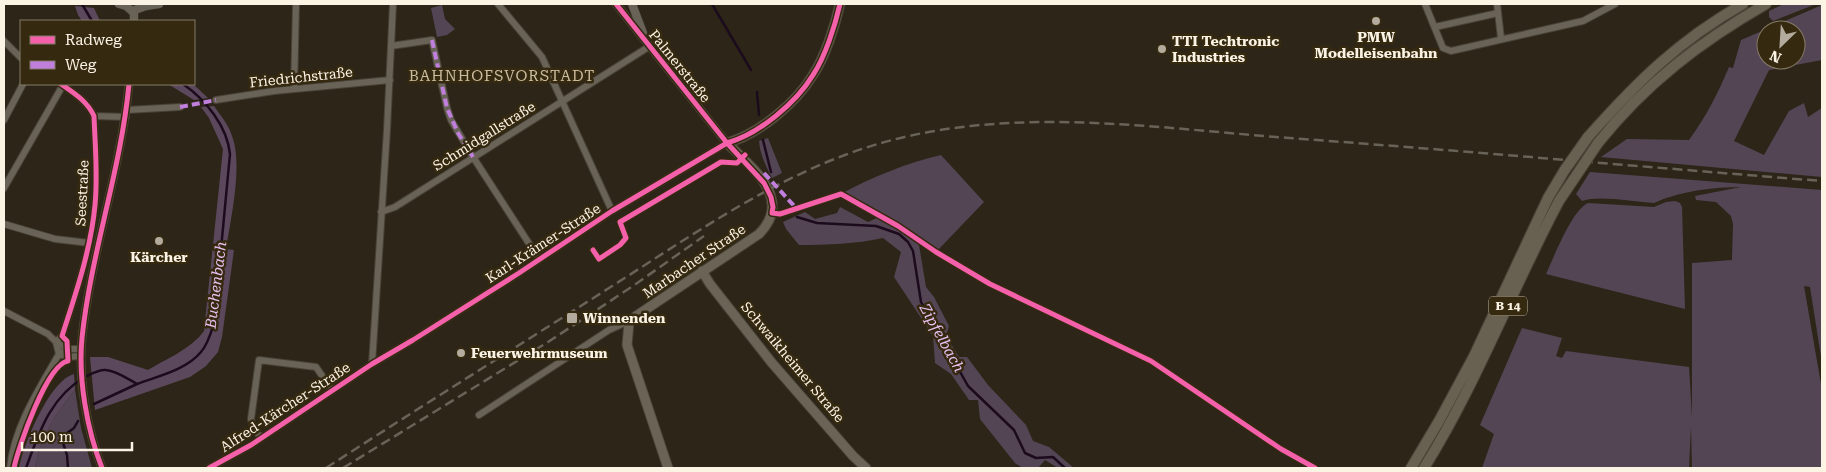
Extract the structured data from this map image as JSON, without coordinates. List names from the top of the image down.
{
  "streets": {
    "highway": ["B 14"],
    "main road": ["Marbacher Straße", "Schwaikheimer Straße"],
    "street": [
      "Palmerstraße",
      "Friedrichstraße",
      "Schmidgallstraße",
      "Seestraße",
      "Karl-Krämer-Straße",
      "Alfred-Kärcher-Straße"
    ]
  },
  "crossings": [
    ["Palmerstraße", "Schmidgallstraße"],
    ["Palmerstraße", "Karl-Krämer-Straße"],
    ["Palmerstraße", "Marbacher Straße"],
    ["Karl-Krämer-Straße", "Marbacher Straße"],
    ["Karl-Krämer-Straße", "Alfred-Kärcher-Straße"],
    ["Marbacher Straße", "Schwaikheimer Straße"]
  ],
  "districts": ["BAHNHOFSVORSTADT"],
  "water": ["Buchenbach", "Zipfelbach"],
  "places": {
    "other": [
      "PMW Modelleisenbahn",
      "TTI Techtronic Industries",
      "Kärcher",
      "Feuerwehrmuseum"
    ],
    "transit": ["Winnenden"]
  },
  "legend": ["Radweg", "Weg"],
  "scale_bar": "100 m",
  "north": "bottom left"
}
